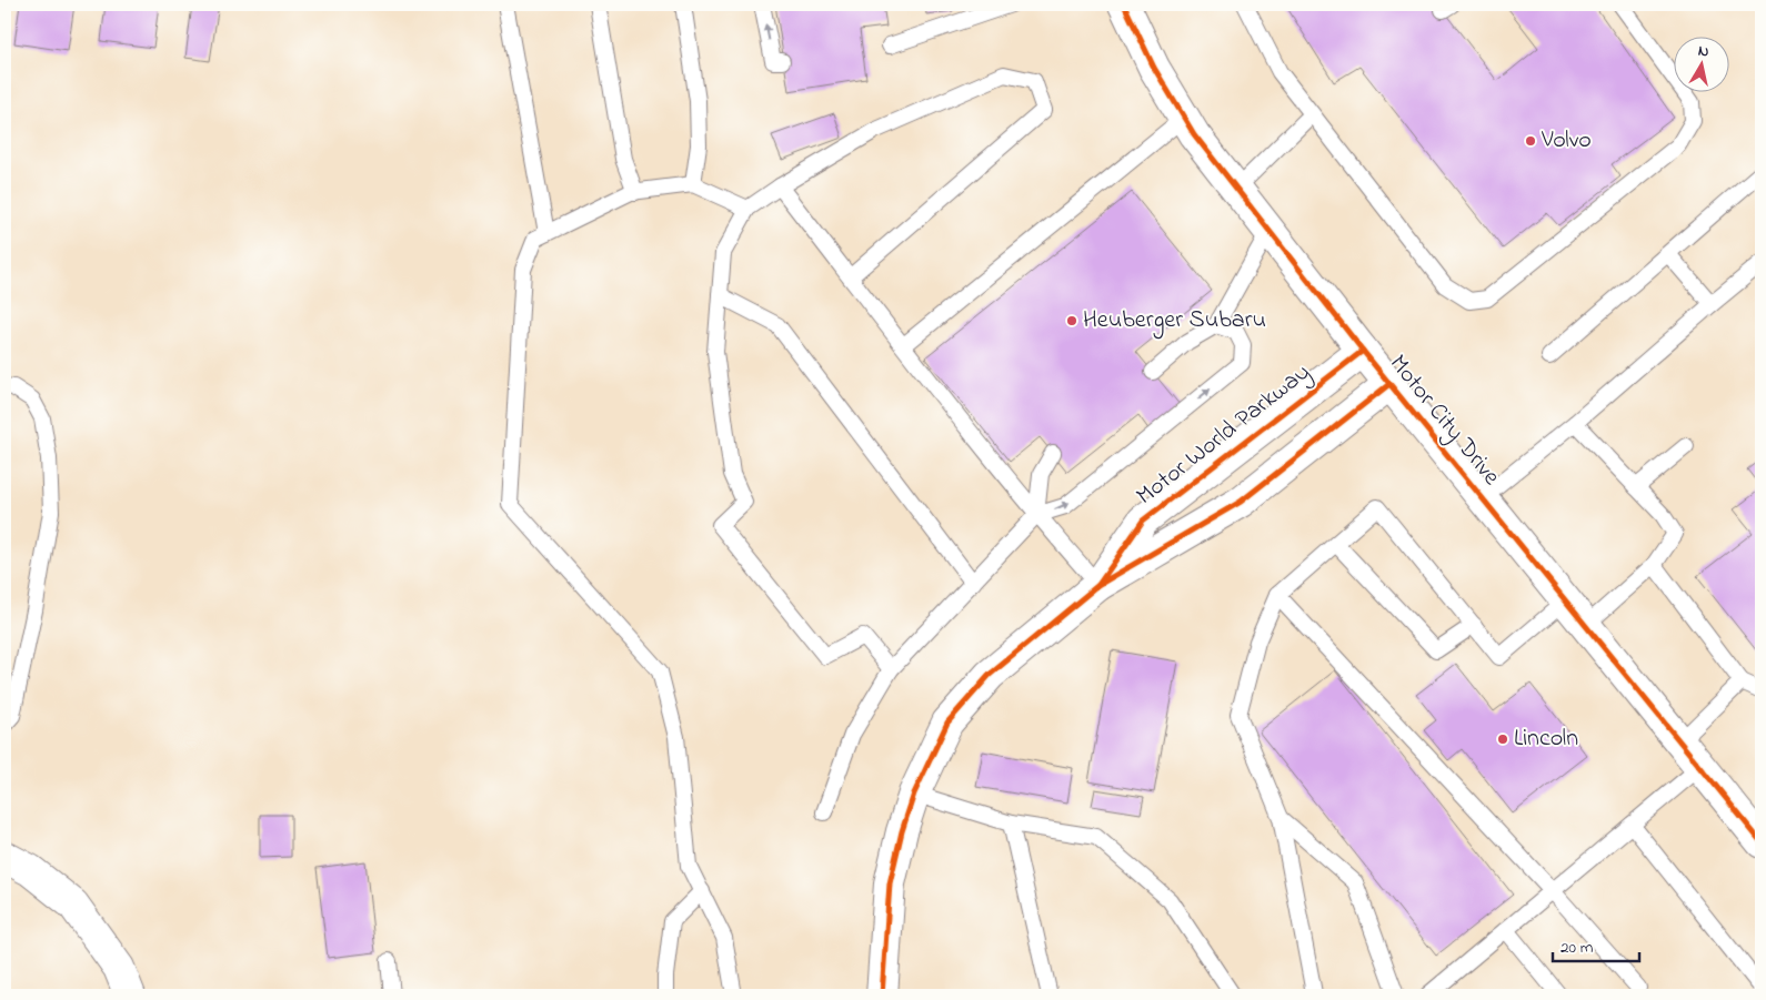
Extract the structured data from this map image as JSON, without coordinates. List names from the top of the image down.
{
  "streets": {
    "street": ["Motor City Drive", "Motor World Parkway"]
  },
  "crossings": [
    ["Motor City Drive", "Motor World Parkway"]
  ],
  "places": ["Volvo", "Heuberger Subaru", "Lincoln"],
  "scale_bar": "20 m",
  "north": "top"
}
